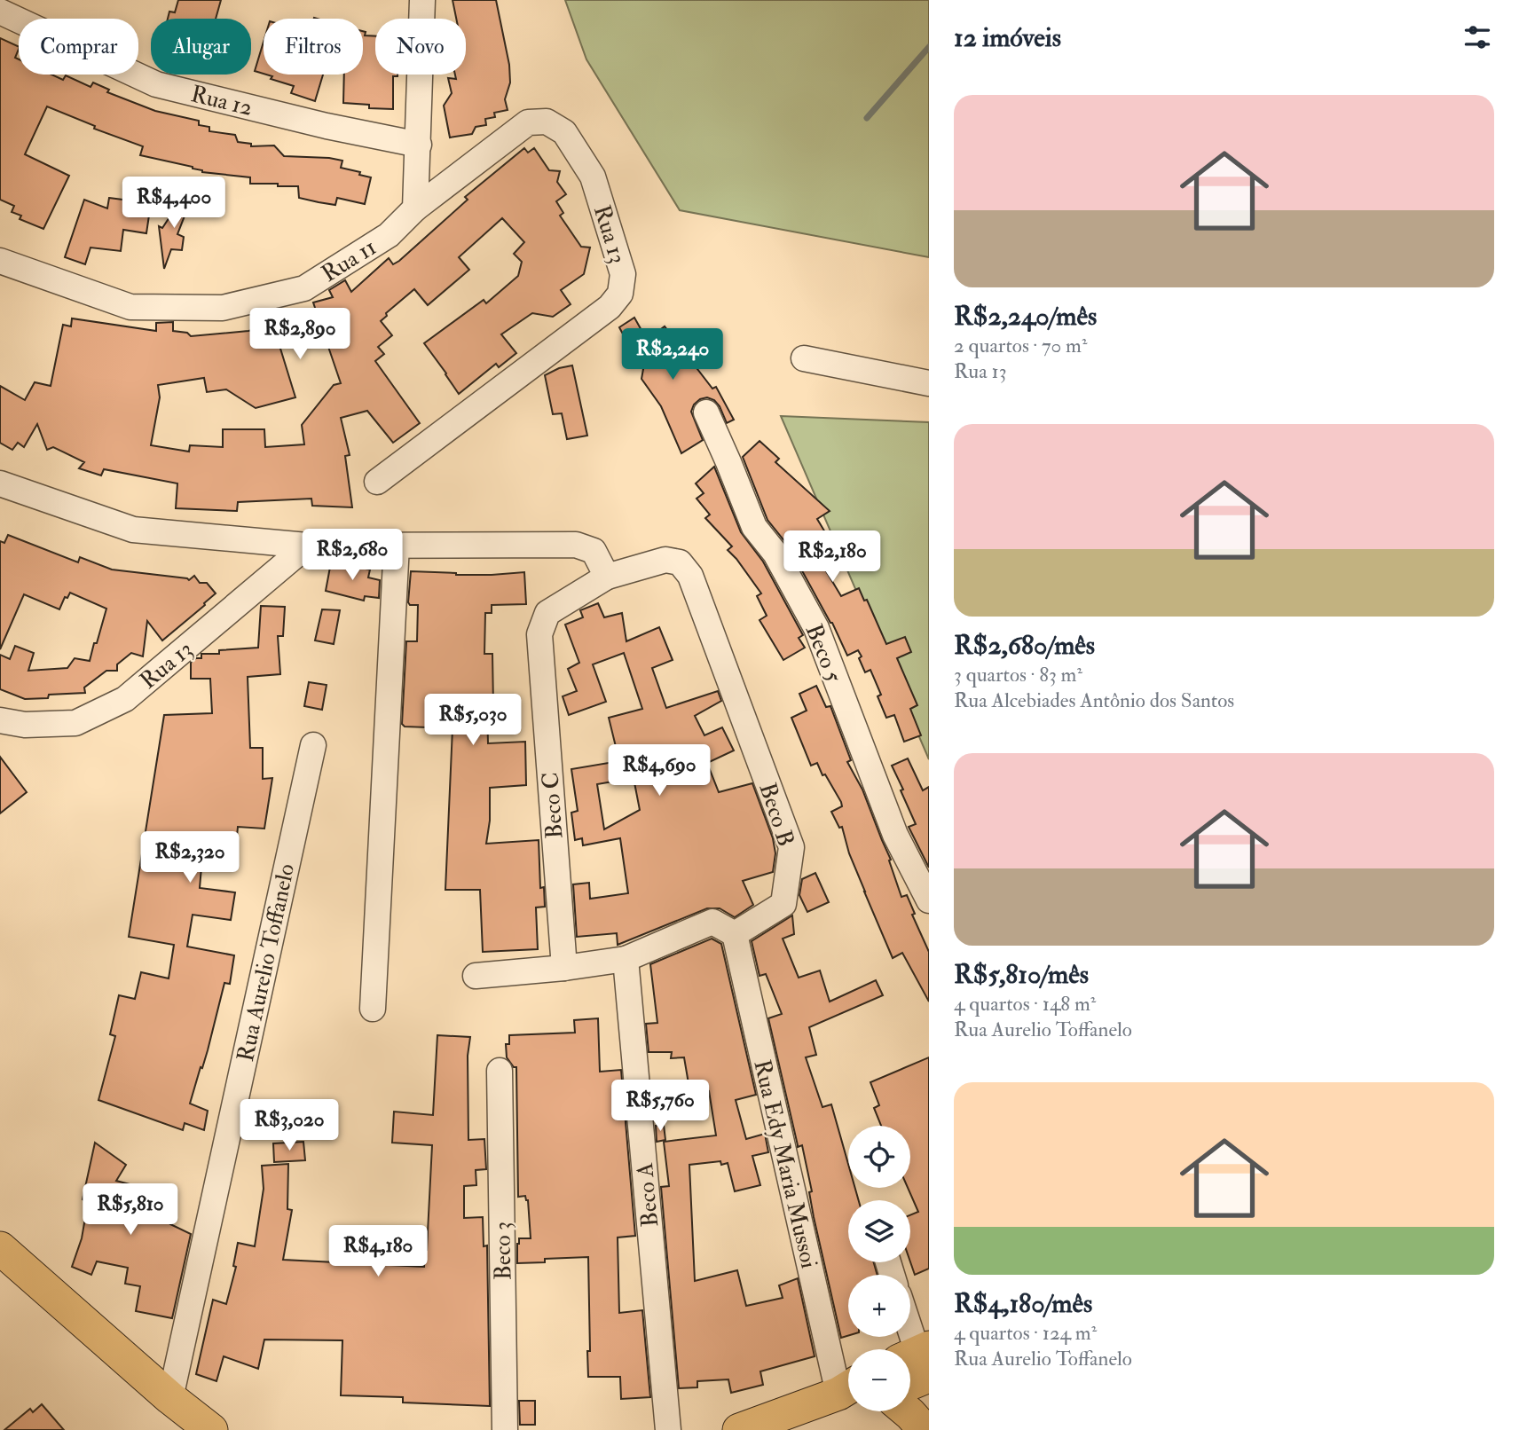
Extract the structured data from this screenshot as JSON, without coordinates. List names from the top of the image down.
{
  "streets": {
    "street": [
      "Rua 12",
      "Rua 13",
      "Rua 11",
      "Beco 5",
      "Beco C",
      "Beco B",
      "Rua Aurelio Toffanelo",
      "Rua Edy Maria Mussoi",
      "Beco A",
      "Beco 3"
    ]
  },
  "crossings": [
    ["Rua 13", "Rua 11"],
    ["Beco C", "Beco B"],
    ["Beco B", "Rua Edy Maria Mussoi"]
  ],
  "page": {
    "heading": "12 imóveis",
    "chip": [
      "Comprar",
      "Alugar",
      "Filtros",
      "Novo"
    ],
    "list": [
      {
        "name": "R$2,240/mês",
        "note": "2 quartos · 70 m² · Rua 13"
      },
      {
        "name": "R$2,680/mês",
        "note": "3 quartos · 83 m² · Rua Alcebiades Antônio dos Santos"
      },
      {
        "name": "R$5,810/mês",
        "note": "4 quartos · 148 m² · Rua Aurelio Toffanelo"
      },
      {
        "name": "R$4,180/mês",
        "note": "4 quartos · 124 m² · Rua Aurelio Toffanelo"
      }
    ],
    "price": [
      "R$4,400",
      "R$2,890",
      "R$2,240",
      "R$2,680",
      "R$2,180",
      "R$5,030",
      "R$4,690",
      "R$2,320",
      "R$5,760",
      "R$3,020",
      "R$5,810",
      "R$4,180"
    ],
    "map_buttons": ["+", "−"]
  }
}
